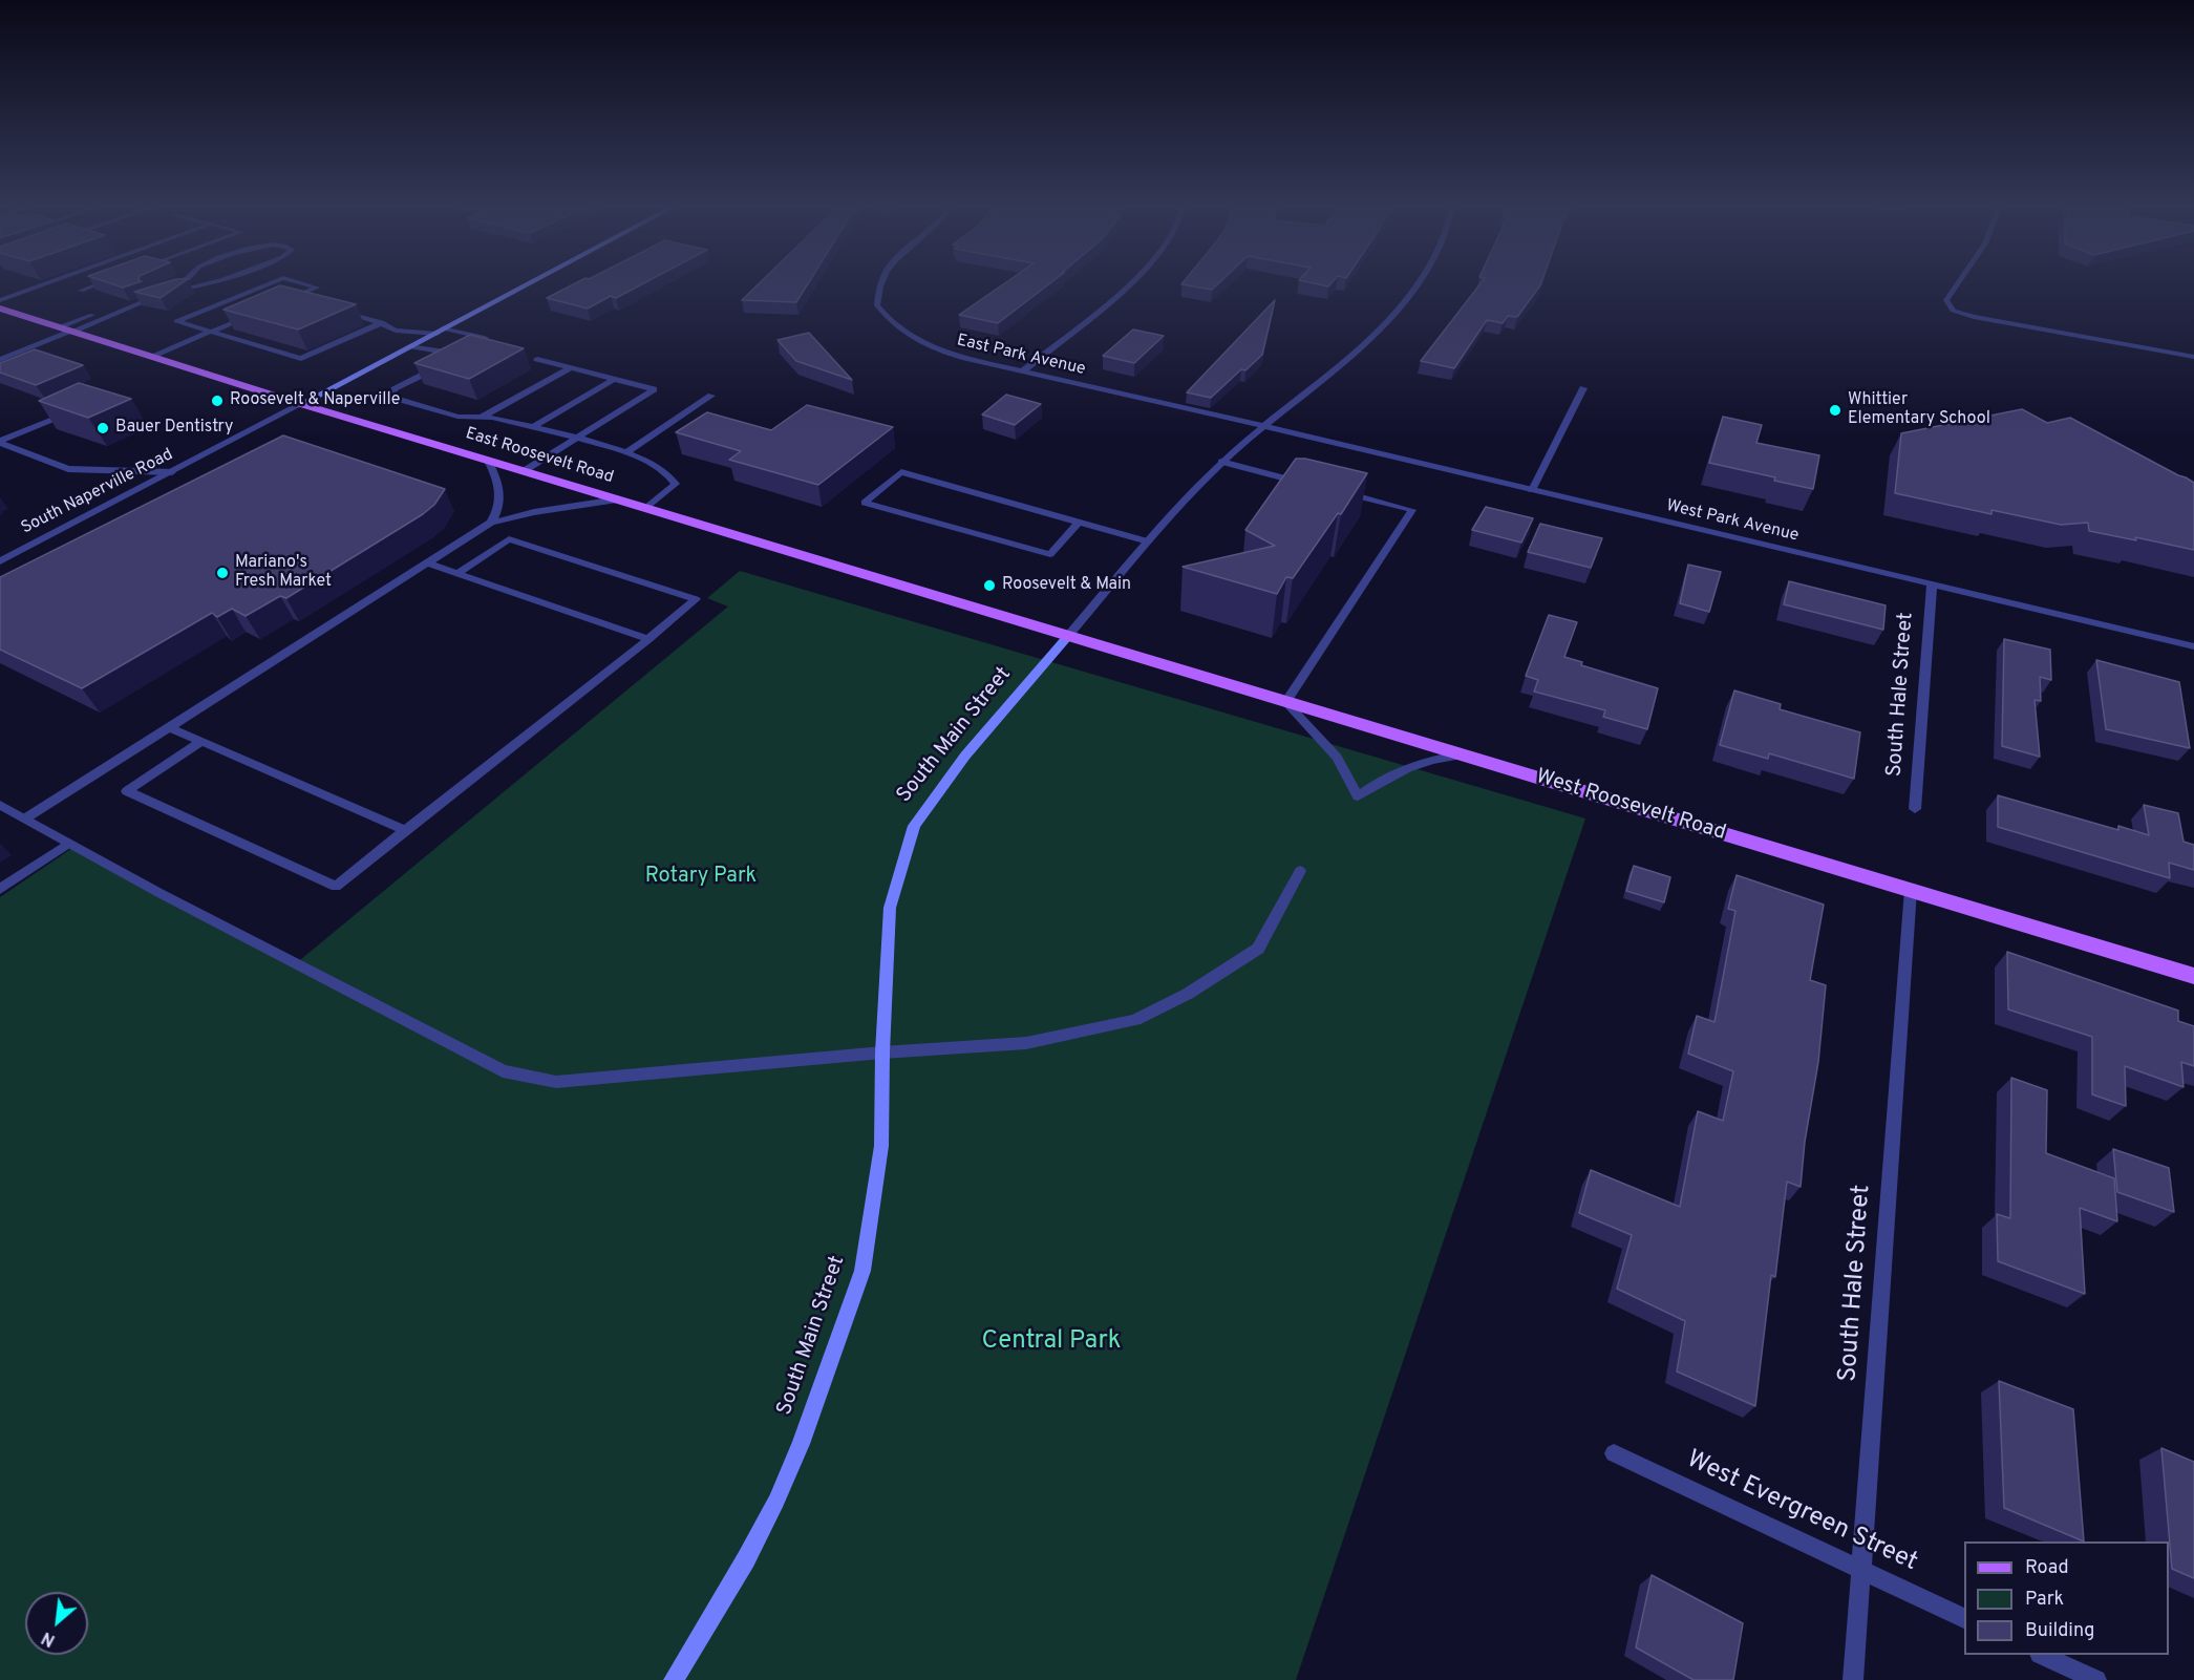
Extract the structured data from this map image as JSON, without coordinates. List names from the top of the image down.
{
  "streets": {
    "main road": ["East Roosevelt Road", "West Roosevelt Road"],
    "street": [
      "East Park Avenue",
      "South Naperville Road",
      "West Park Avenue",
      "South Hale Street",
      "South Main Street",
      "West Evergreen Street"
    ]
  },
  "crossings": [
    ["East Park Avenue", "West Park Avenue"],
    ["East Park Avenue", "South Main Street"],
    ["East Roosevelt Road", "South Naperville Road"],
    ["East Roosevelt Road", "South Main Street"],
    ["East Roosevelt Road", "West Roosevelt Road"],
    ["West Park Avenue", "South Hale Street"],
    ["West Park Avenue", "South Main Street"],
    ["South Hale Street", "West Roosevelt Road"],
    ["South Hale Street", "West Evergreen Street"],
    ["South Main Street", "West Roosevelt Road"]
  ],
  "parks": ["Rotary Park", "Central Park"],
  "places": [
    "Roosevelt & Naperville",
    "Whittier Elementary School",
    "Bauer Dentistry",
    "Mariano's Fresh Market",
    "Roosevelt & Main"
  ],
  "legend": ["Road", "Park", "Building"],
  "north": "bottom left"
}
